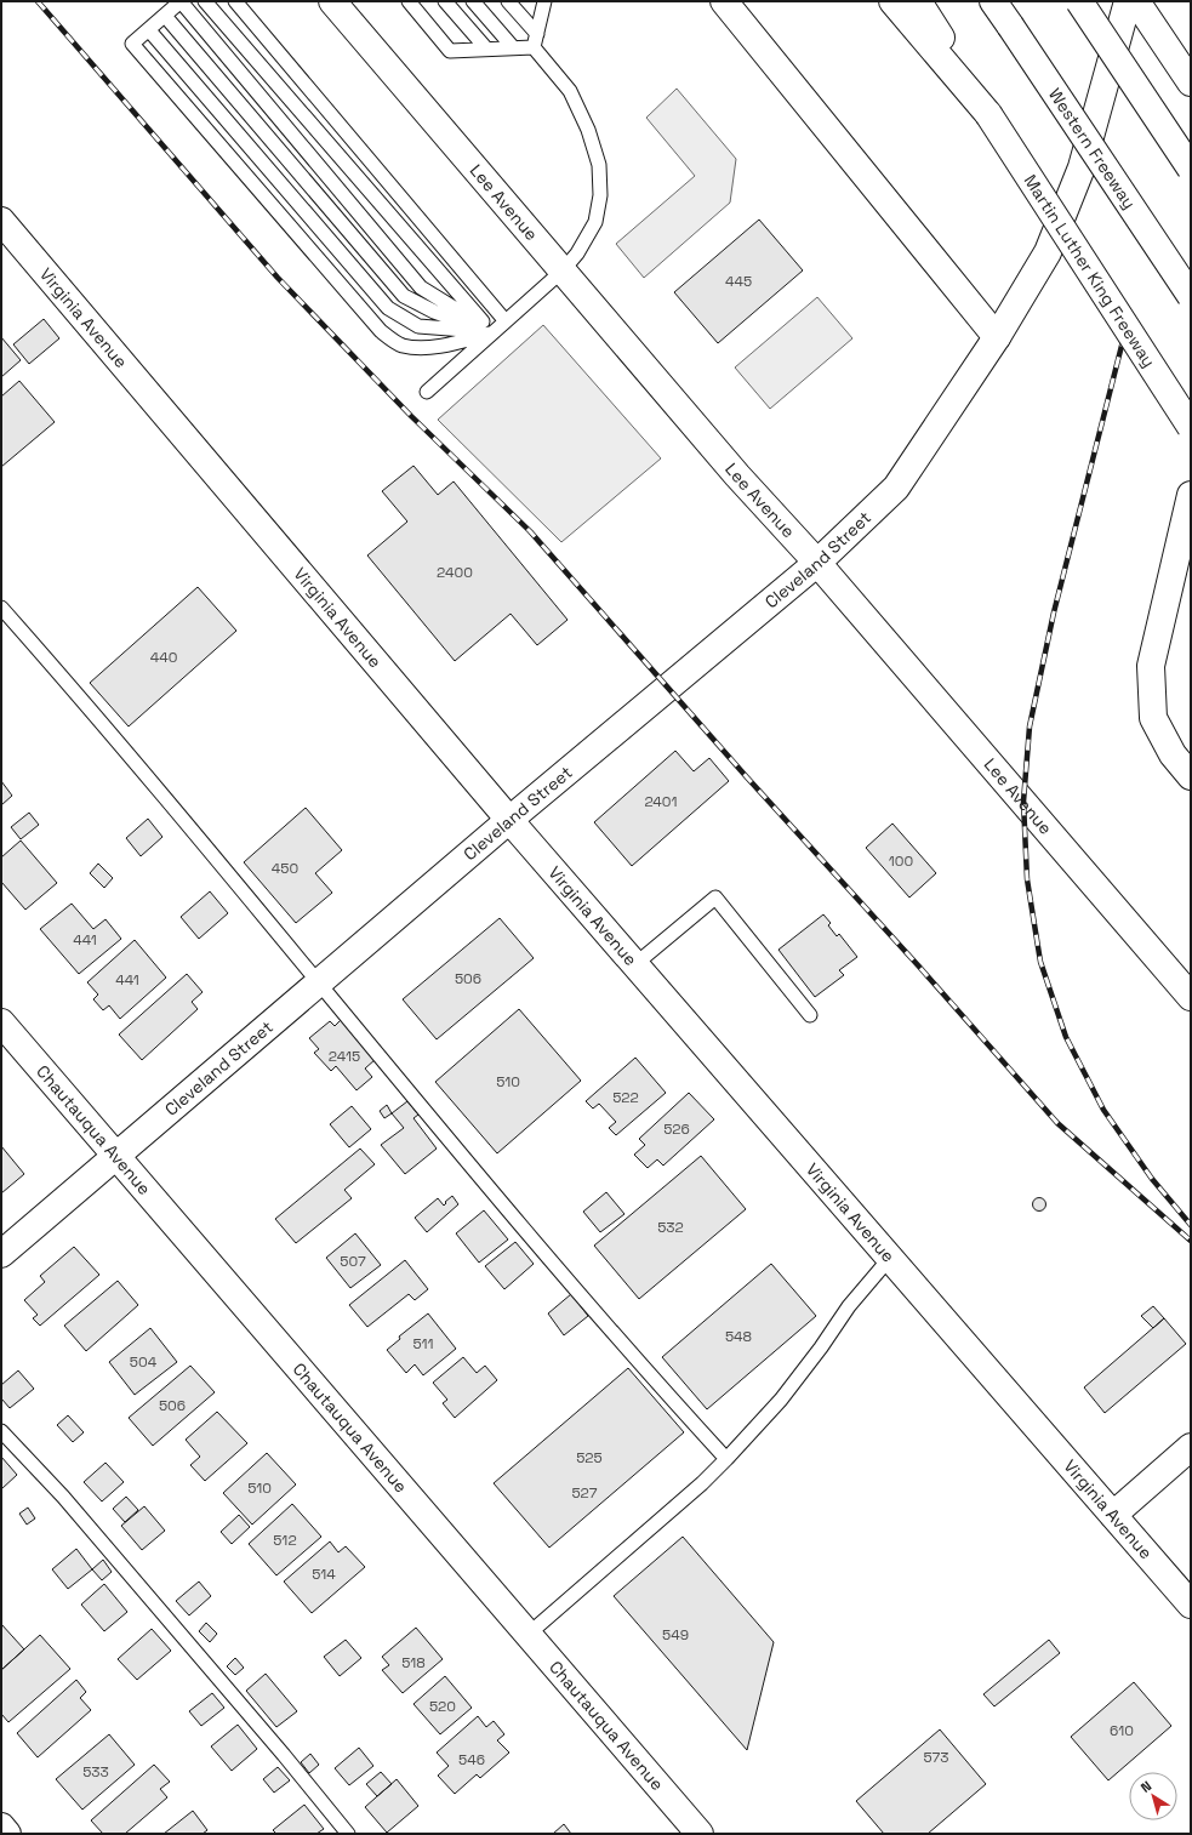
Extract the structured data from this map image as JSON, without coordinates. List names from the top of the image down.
{
  "streets": {
    "main road": [
      "Western Freeway",
      "Lee Avenue",
      "Martin Luther King Freeway",
      "Virginia Avenue",
      "Cleveland Street",
      "Chautauqua Avenue"
    ]
  },
  "crossings": [
    ["Lee Avenue", "Cleveland Street"],
    ["Virginia Avenue", "Cleveland Street"],
    ["Cleveland Street", "Chautauqua Avenue"]
  ],
  "house_numbers": [
    "445",
    "2400",
    "440",
    "2401",
    "100",
    "450",
    "441",
    "506",
    "441",
    "2415",
    "510",
    "522",
    "526",
    "532",
    "507",
    "548",
    "511",
    "504",
    "506",
    "525",
    "510",
    "527",
    "512",
    "514",
    "549",
    "518",
    "520",
    "610",
    "573",
    "546",
    "533"
  ],
  "north": "top left"
}
